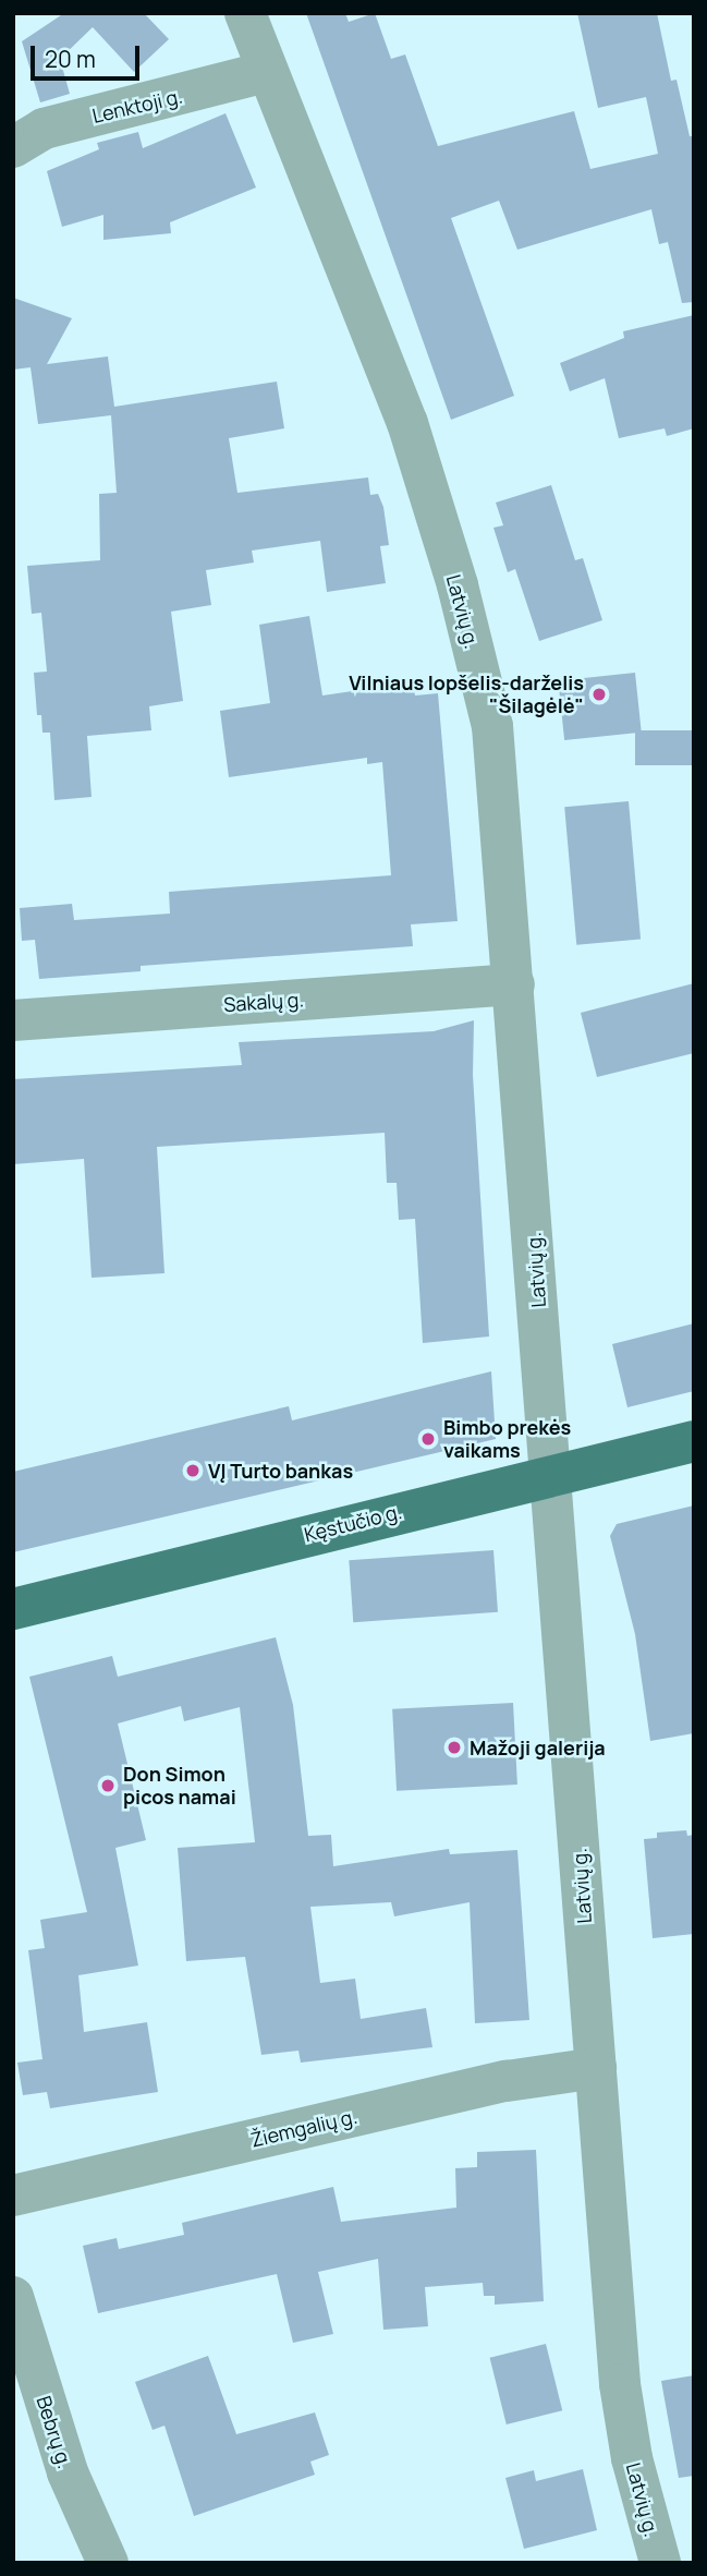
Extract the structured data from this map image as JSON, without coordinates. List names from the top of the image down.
{
  "streets": {
    "main road": ["Kęstučio g."],
    "street": [
      "Lenktoji g.",
      "Latvių g.",
      "Sakalų g.",
      "Žiemgalių g.",
      "Bebrų g."
    ]
  },
  "crossings": [
    ["Lenktoji g.", "Latvių g."],
    ["Latvių g.", "Sakalų g."],
    ["Latvių g.", "Kęstučio g."],
    ["Latvių g.", "Žiemgalių g."]
  ],
  "places": [
    "Vilniaus lopšelis-darželis \"Šilagėlė\"",
    "Bimbo prekės vaikams",
    "VĮ Turto bankas",
    "Mažoji galerija",
    "Don Simon picos namai"
  ],
  "scale_bar": "20 m"
}
